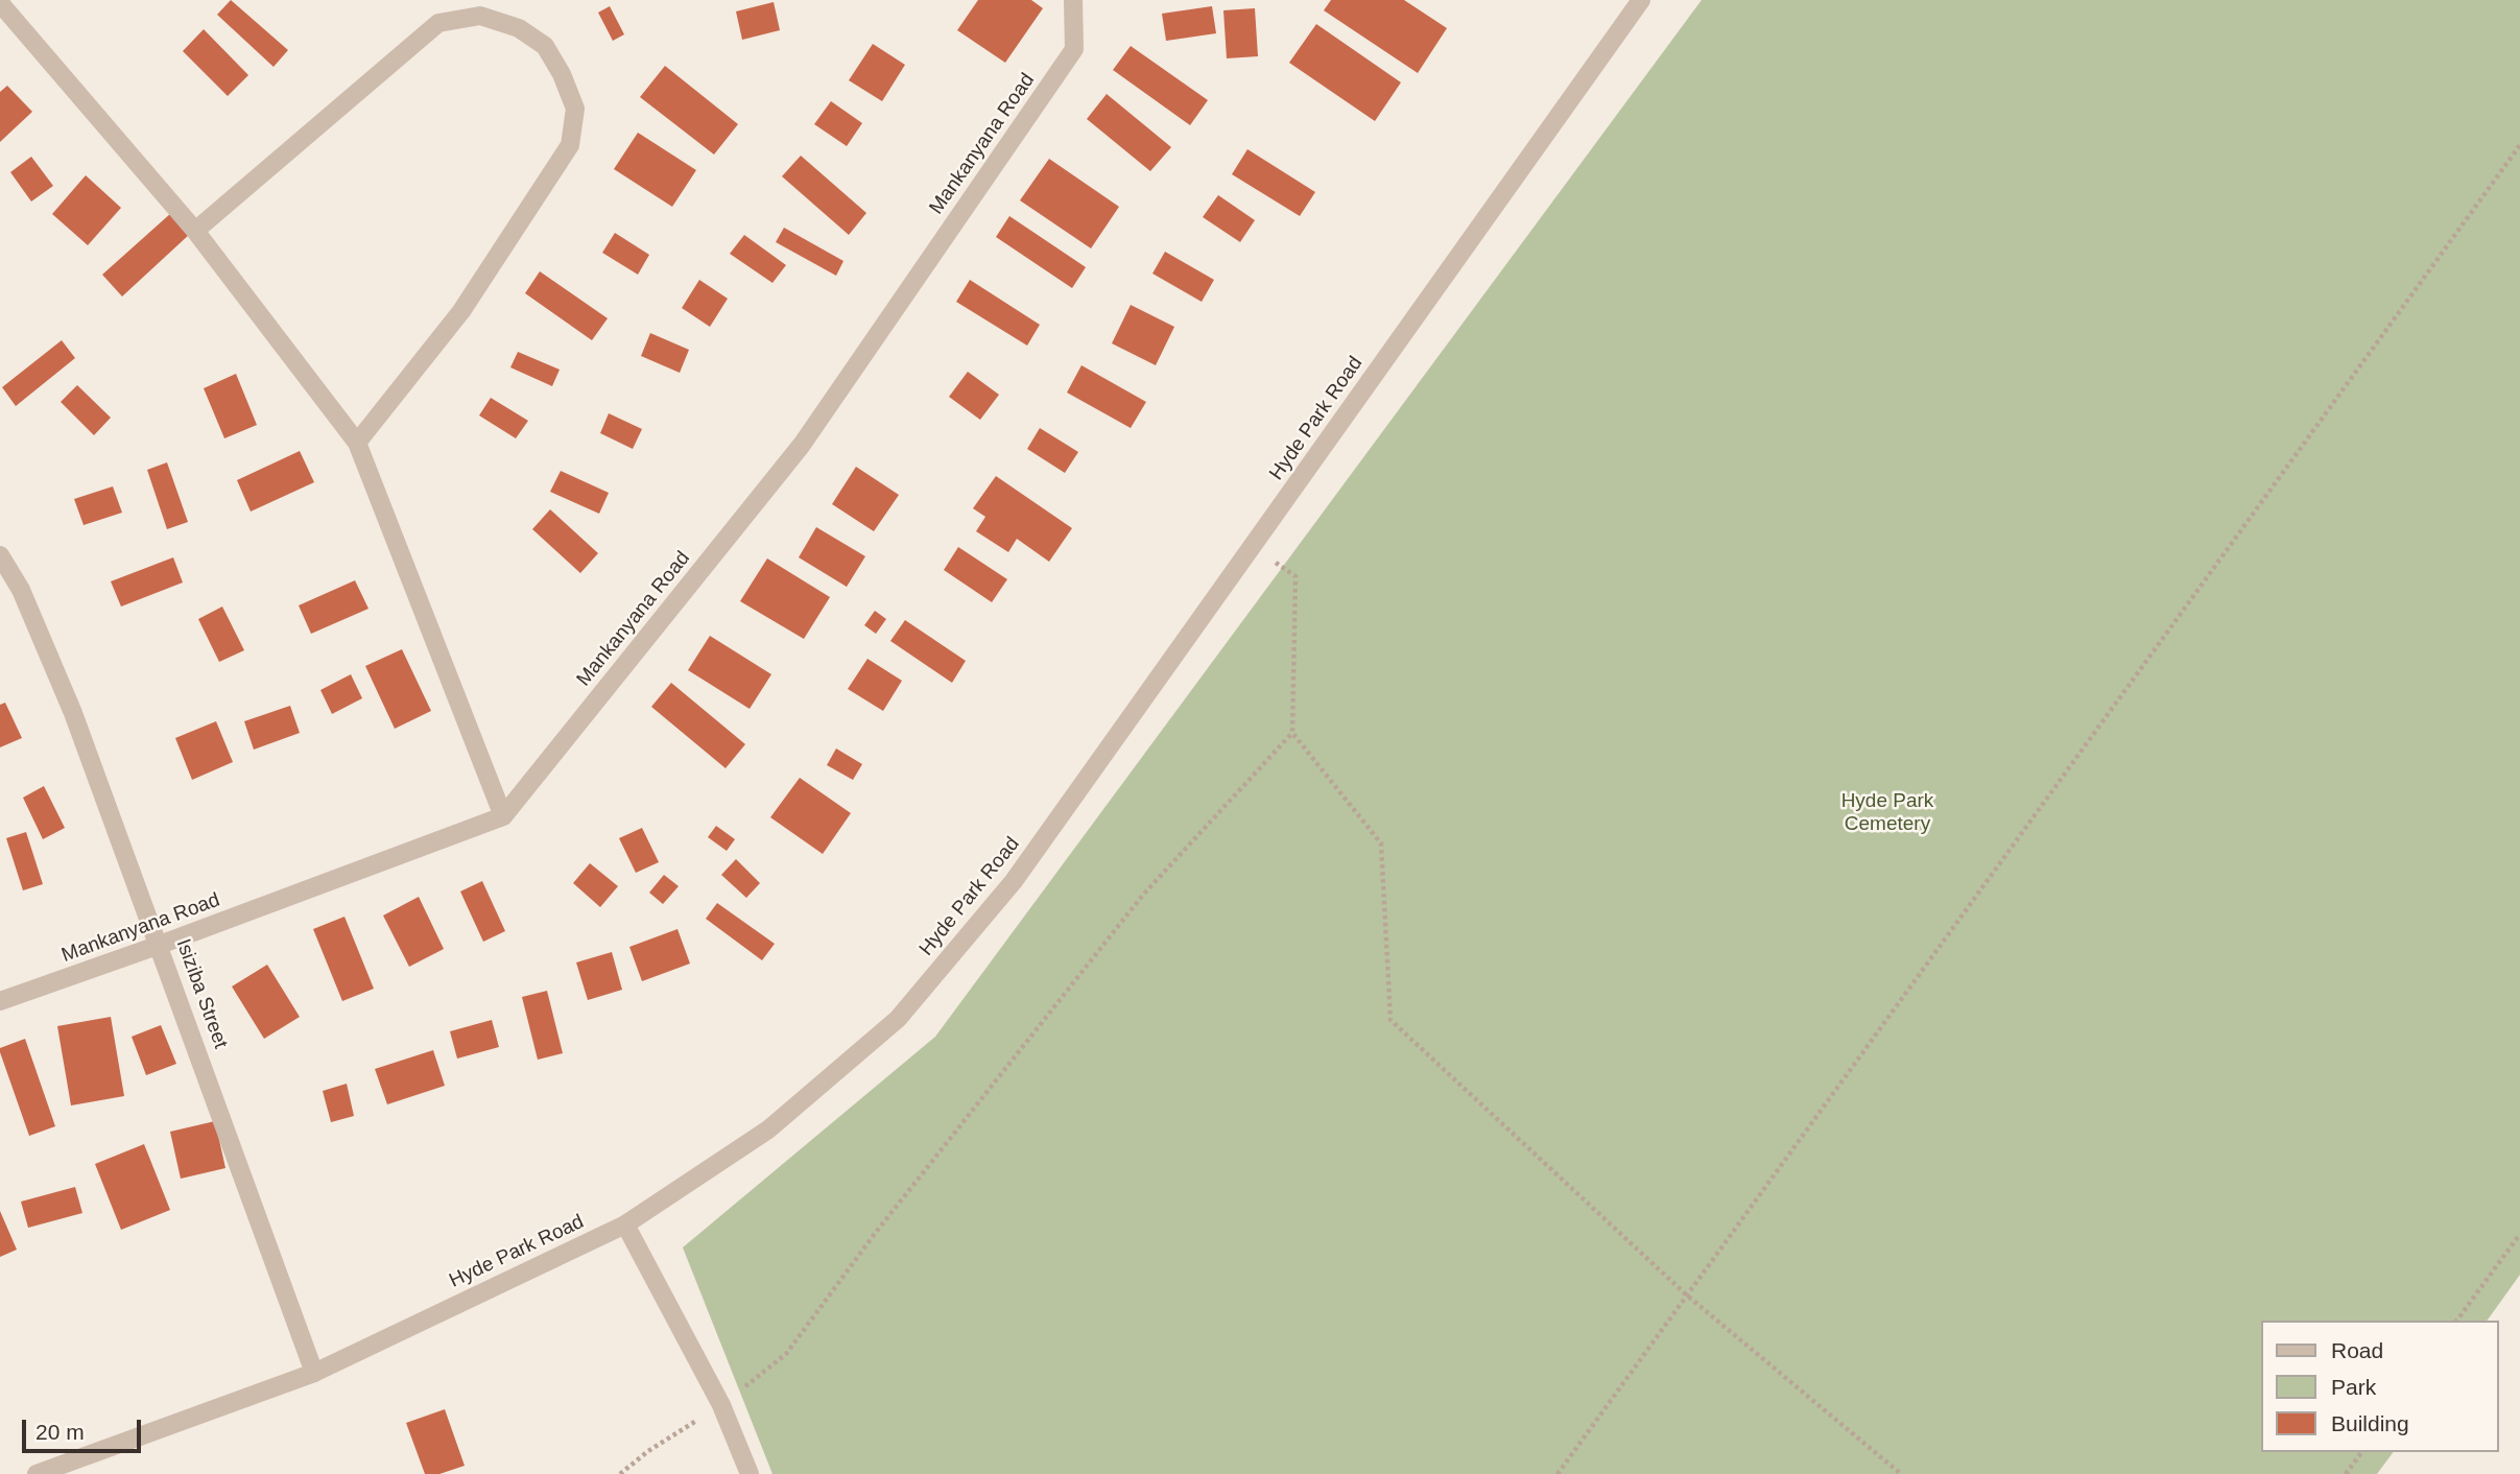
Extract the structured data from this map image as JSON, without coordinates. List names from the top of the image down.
{
  "streets": {
    "street": ["Mankanyana Road", "Hyde Park Road", "Isiziba Street"]
  },
  "crossings": [
    ["Mankanyana Road", "Isiziba Street"],
    ["Hyde Park Road", "Isiziba Street"]
  ],
  "parks": ["Hyde Park Cemetery"],
  "legend": ["Road", "Park", "Building"],
  "scale_bar": "20 m"
}
